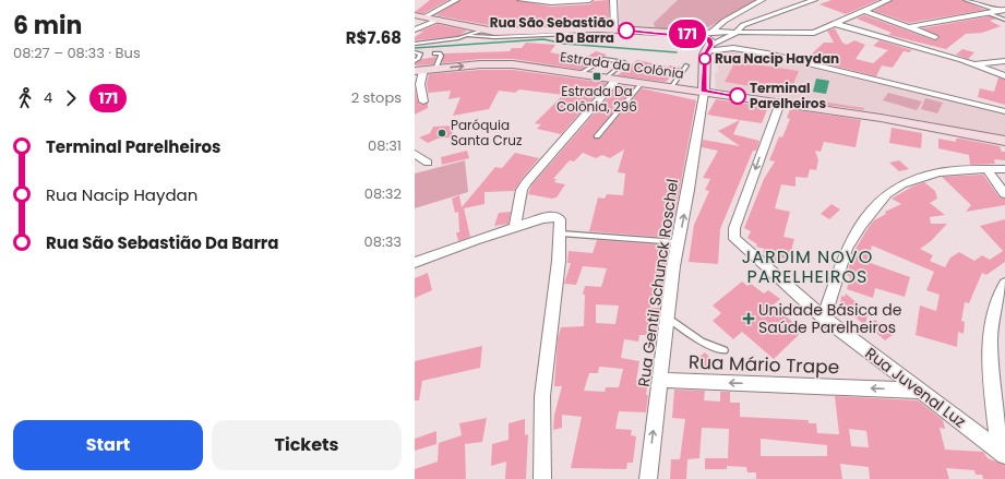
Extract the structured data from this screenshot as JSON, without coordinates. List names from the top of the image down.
{
  "streets": {
    "main road": ["Estrada da Colônia"],
    "street": ["Rua Gentil Schunck Roschel", "Rua Mário Trape", "Rua Juvenal Luz"]
  },
  "crossings": [
    ["Estrada da Colônia", "Rua Gentil Schunck Roschel"],
    ["Estrada da Colônia", "Rua Juvenal Luz"],
    ["Rua Gentil Schunck Roschel", "Rua Mário Trape"],
    ["Rua Mário Trape", "Rua Juvenal Luz"]
  ],
  "one_way": ["Rua Gentil Schunck Roschel", "Rua Mário Trape", "Rua Juvenal Luz"],
  "districts": ["JARDIM NOVO PARELHEIROS"],
  "places": {
    "other": [
      "Rua São Sebastião Da Barra",
      "Rua Nacip Haydan",
      "Terminal Parelheiros",
      "Paróquia Santa Cruz"
    ],
    "transit": ["Estrada Da Colônia, 296"],
    "health": ["Unidade Básica de Saúde Parelheiros"]
  },
  "lines": ["bus line 171"],
  "page": {
    "heading": ["6 min", "08:27 – 08:33 · Bus", "R$7.68"],
    "on_map": "171",
    "legs": ["4", "171", "2 stops"],
    "list": [
      {
        "name": "Terminal Parelheiros",
        "value": "08:31"
      },
      {
        "name": "Rua Nacip Haydan",
        "value": "08:32"
      },
      {
        "name": "Rua São Sebastião Da Barra",
        "value": "08:33"
      }
    ],
    "buttons": ["Start", "Tickets"]
  }
}
